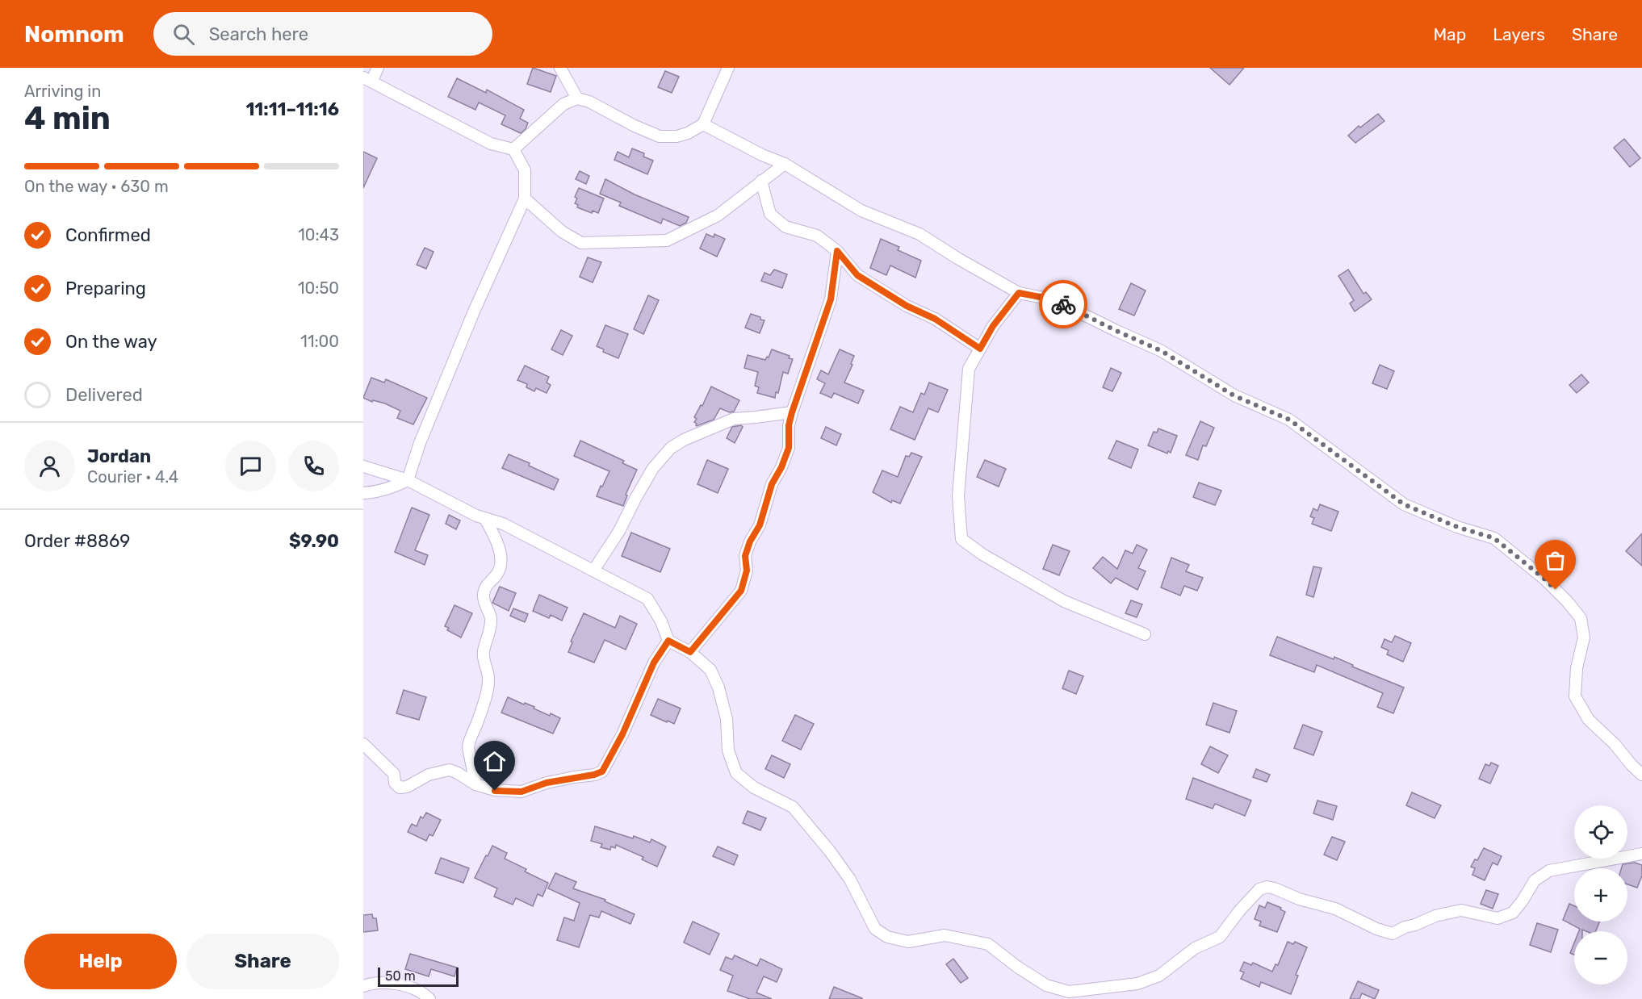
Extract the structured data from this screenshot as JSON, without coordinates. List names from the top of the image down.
{
  "scale_bar": "50 m",
  "page": {
    "header": "Nomnom",
    "search": "Search here",
    "nav": ["Map", "Layers", "Share"],
    "heading": ["4 min", "Arriving in", "11:11–11:16"],
    "panel": [
      "Jordan",
      "Courier · 4.4",
      "Order #8869",
      "$9.90"
    ],
    "bar": "On the way · 630 m",
    "list": [
      ["Confirmed", "10:43"],
      ["Preparing", "10:50"],
      ["On the way", "11:00"],
      "Delivered"
    ],
    "map_buttons": ["+", "−"],
    "buttons": ["Help", "Share"],
    "scale": "50 m"
  }
}
